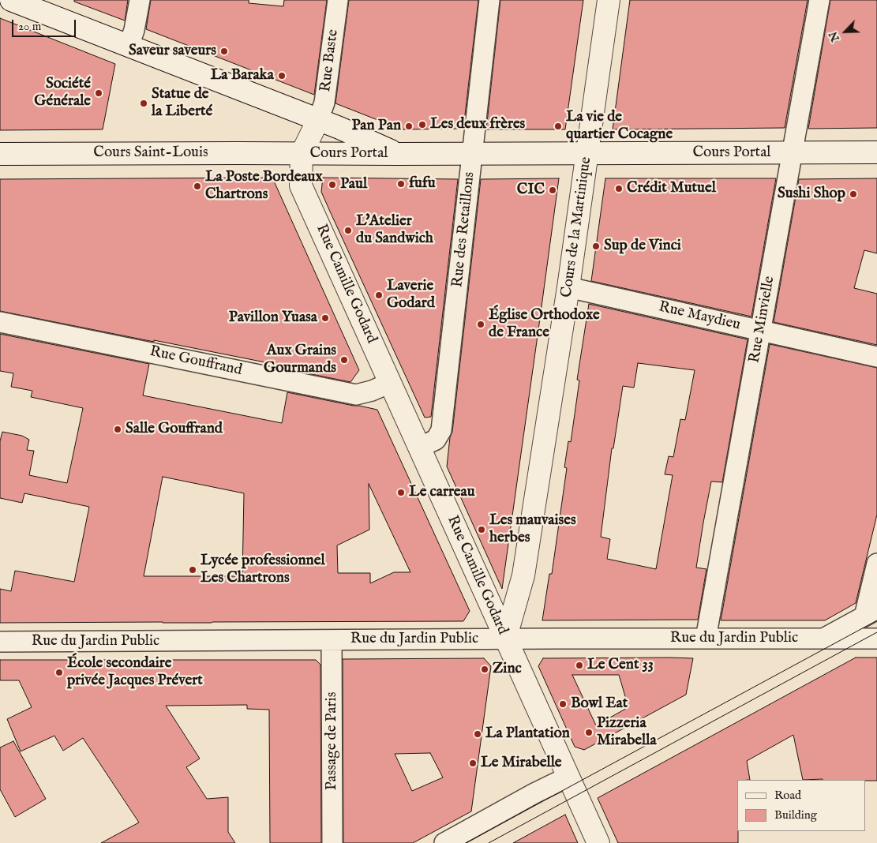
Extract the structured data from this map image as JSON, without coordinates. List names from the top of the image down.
{
  "streets": {
    "street": [
      "Rue Baste",
      "Cours Saint-Louis",
      "Cours Portal",
      "Cours de la Martinique",
      "Rue des Retaillons",
      "Rue Camille Godard",
      "Rue Maydieu",
      "Rue Minvielle",
      "Rue Gouffrand",
      "Rue du Jardin Public",
      "Passage de Paris"
    ]
  },
  "crossings": [
    ["Rue Baste", "Cours Portal"],
    ["Cours Saint-Louis", "Cours Portal"],
    ["Cours Saint-Louis", "Rue Camille Godard"],
    ["Cours Portal", "Cours de la Martinique"],
    ["Cours Portal", "Rue des Retaillons"],
    ["Cours Portal", "Rue Camille Godard"],
    ["Cours Portal", "Rue Minvielle"],
    ["Cours de la Martinique", "Rue Camille Godard"],
    ["Cours de la Martinique", "Rue Maydieu"],
    ["Cours de la Martinique", "Rue du Jardin Public"],
    ["Rue des Retaillons", "Rue Camille Godard"],
    ["Rue Camille Godard", "Rue Gouffrand"],
    ["Rue Camille Godard", "Rue du Jardin Public"],
    ["Rue Maydieu", "Rue Minvielle"],
    ["Rue Minvielle", "Rue du Jardin Public"],
    ["Rue du Jardin Public", "Passage de Paris"]
  ],
  "places": [
    "Saveur saveurs",
    "La Baraka",
    "Société Générale",
    "Statue de la Liberté",
    "Les deux frères",
    "Pan Pan",
    "La vie de quartier Cocagne",
    "fufu",
    "Paul",
    "La Poste Bordeaux Chartrons",
    "Crédit Mutuel",
    "CIC",
    "Sushi Shop",
    "L'Atelier du Sandwich",
    "Sup de Vinci",
    "Laverie Godard",
    "Pavillon Yuasa",
    "Église Orthodoxe de France",
    "Aux Grains Gourmands",
    "Salle Gouffrand",
    "Le carreau",
    "Les mauvaises herbes",
    "Lycée professionnel Les Chartrons",
    "Le Cent 33",
    "Zinc",
    "École secondaire privée Jacques Prévert",
    "Bowl Eat",
    "Pizzeria Mirabella",
    "La Plantation",
    "Le Mirabelle"
  ],
  "legend": ["Road", "Building"],
  "scale_bar": "20 m",
  "north": "bottom left"
}
